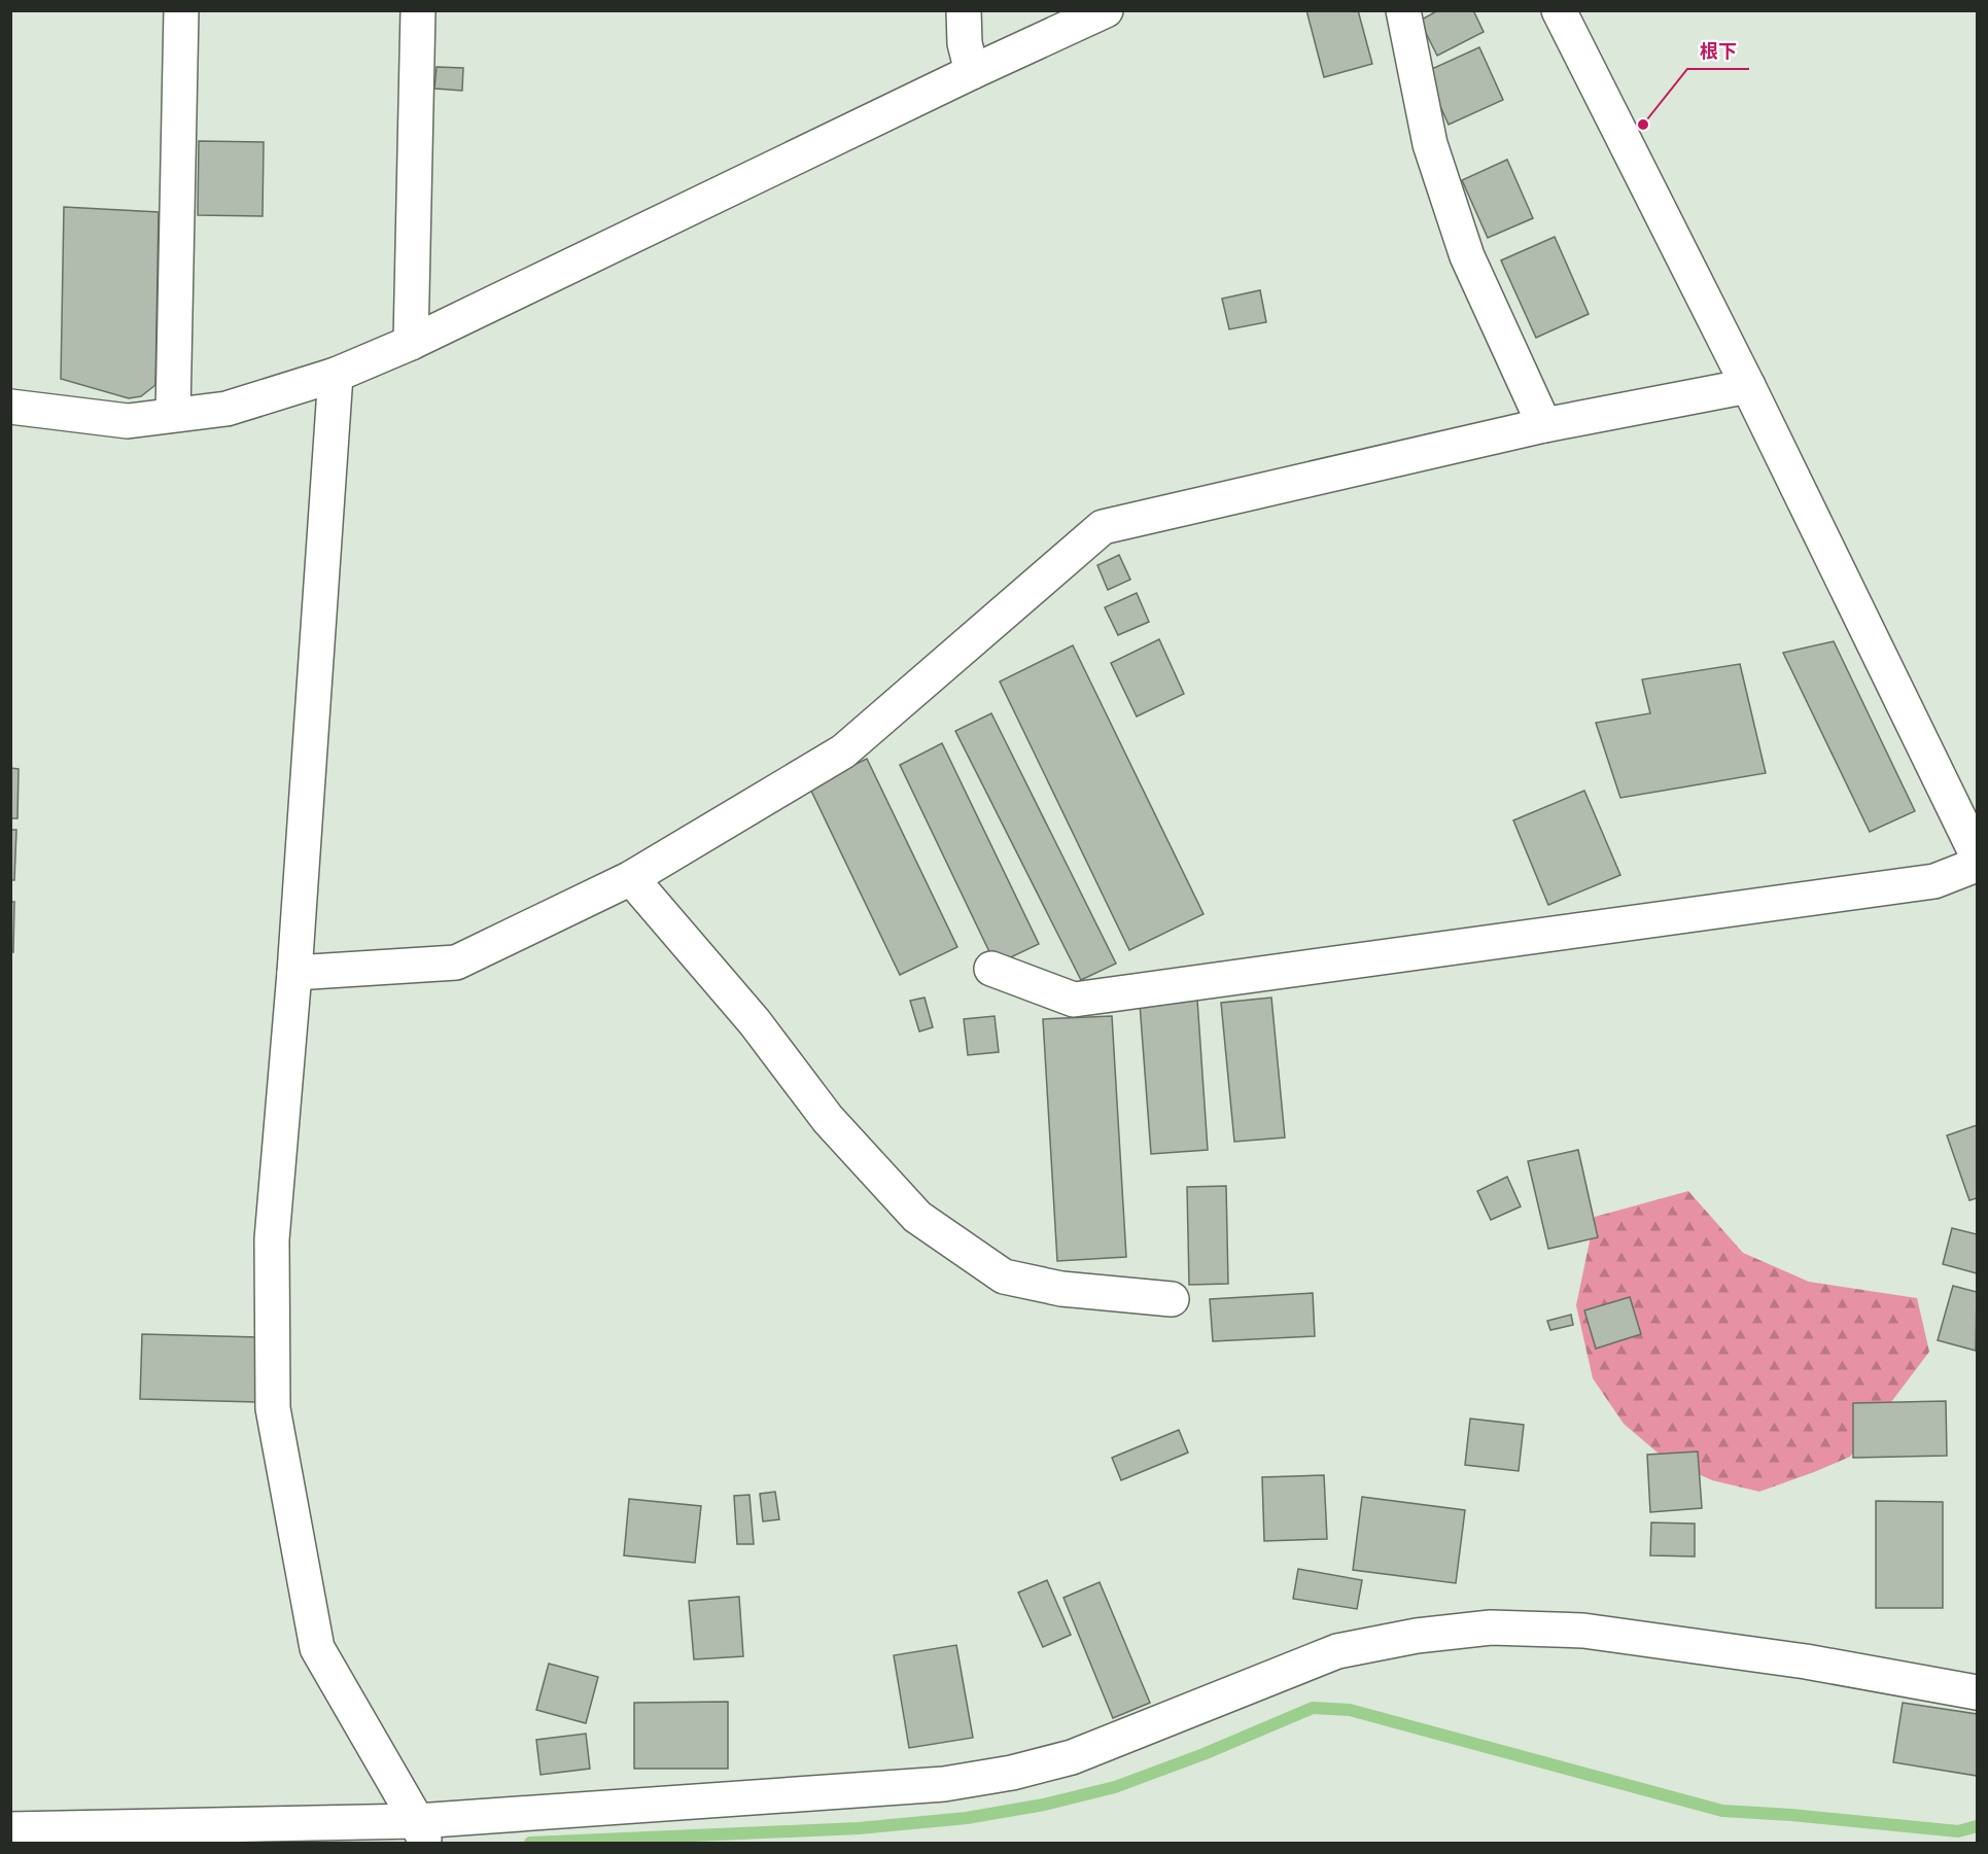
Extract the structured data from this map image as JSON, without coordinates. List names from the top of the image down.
{
  "places": ["根下"]
}
